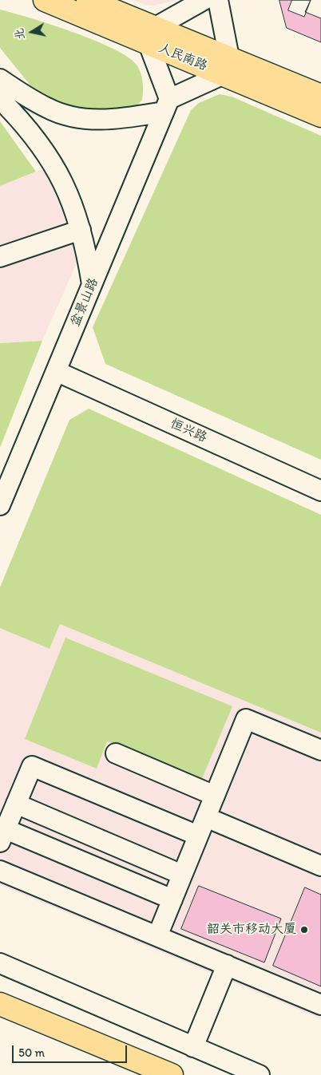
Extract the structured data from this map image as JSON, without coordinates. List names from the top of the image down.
{
  "streets": {
    "main road": ["人民南路"],
    "street": ["盆景山路", "恒兴路"]
  },
  "crossings": [
    ["盆景山路", "恒兴路"]
  ],
  "places": ["韶关市移动大厦"],
  "scale_bar": "50 m",
  "north": "left"
}
